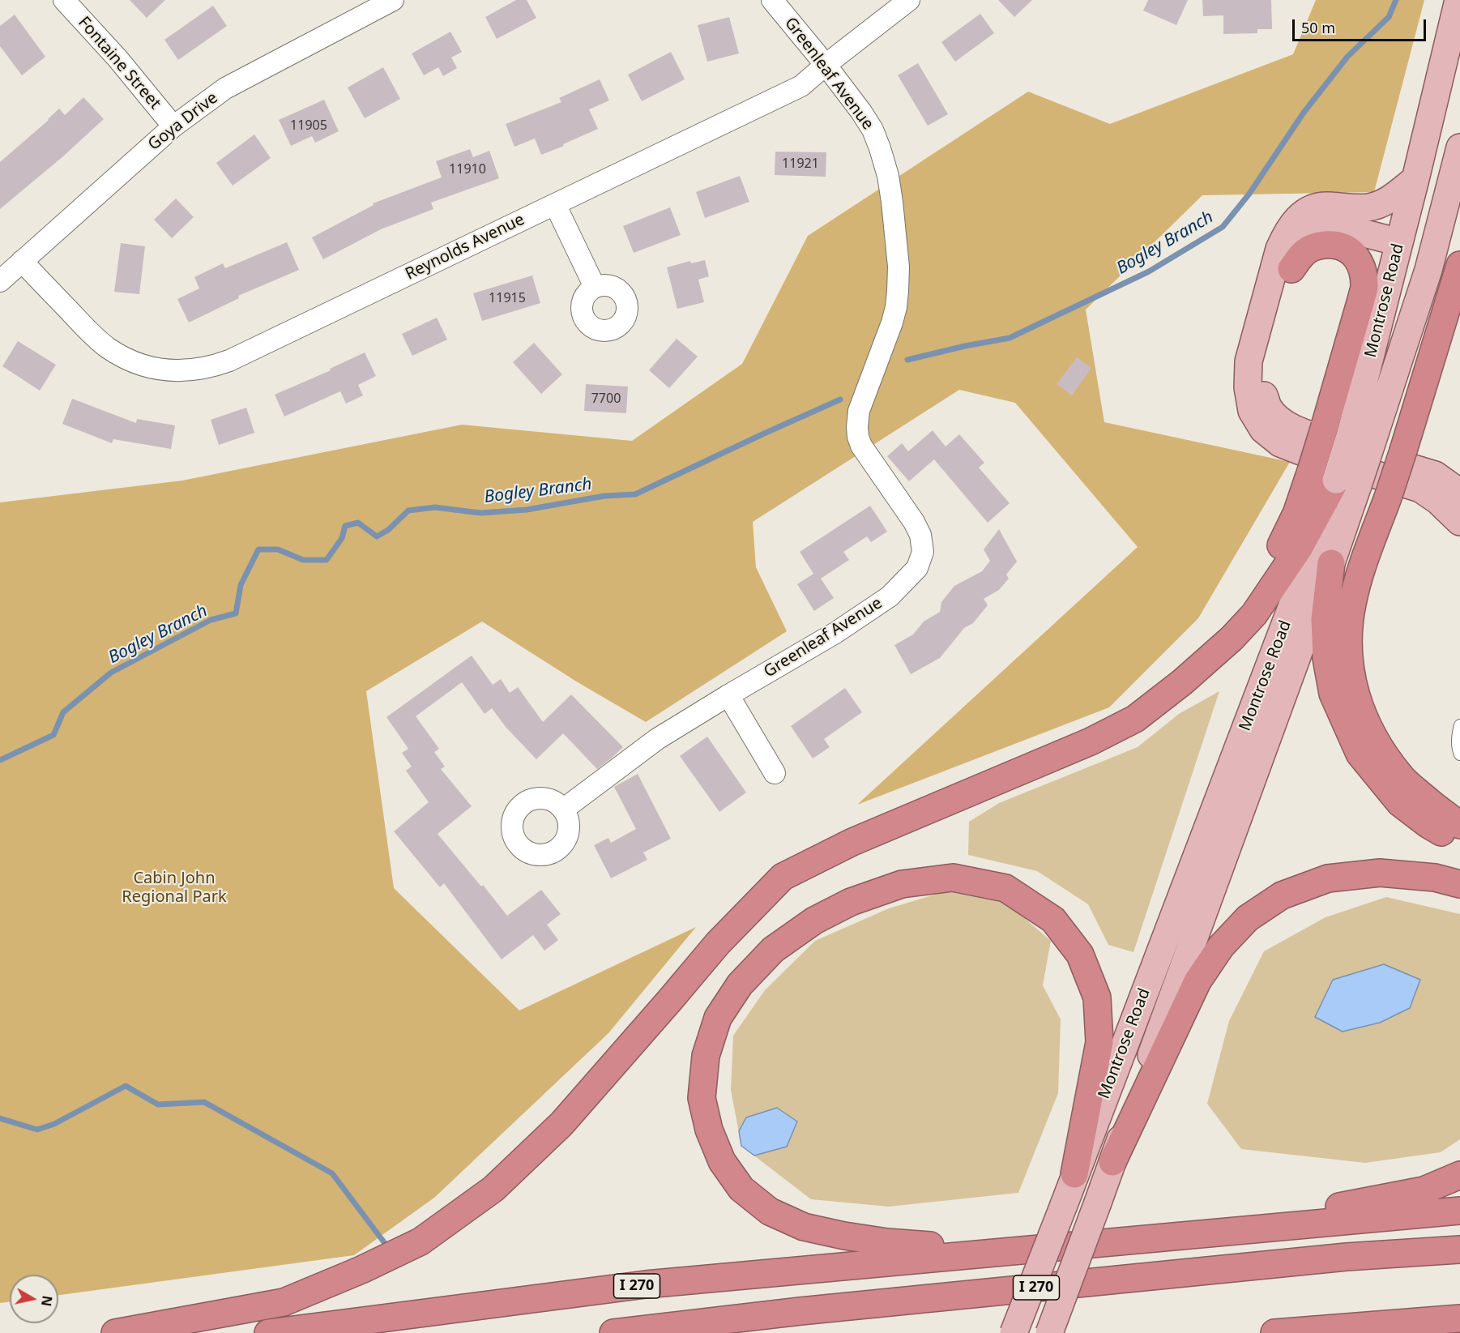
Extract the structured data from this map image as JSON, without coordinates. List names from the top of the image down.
{
  "streets": {
    "highway": ["I 270"],
    "main road": ["Montrose Road"],
    "street": [
      "Fontaine Street",
      "Greenleaf Avenue",
      "Goya Drive",
      "Reynolds Avenue"
    ]
  },
  "crossings": [
    ["Fontaine Street", "Goya Drive"],
    ["Greenleaf Avenue", "Reynolds Avenue"],
    ["Goya Drive", "Reynolds Avenue"]
  ],
  "water": ["Bogley Branch"],
  "parks": ["Cabin John Regional Park"],
  "house_numbers": [
    "11905",
    "11921",
    "11910",
    "11915",
    "7700"
  ],
  "scale_bar": "50 m",
  "north": "right"
}
